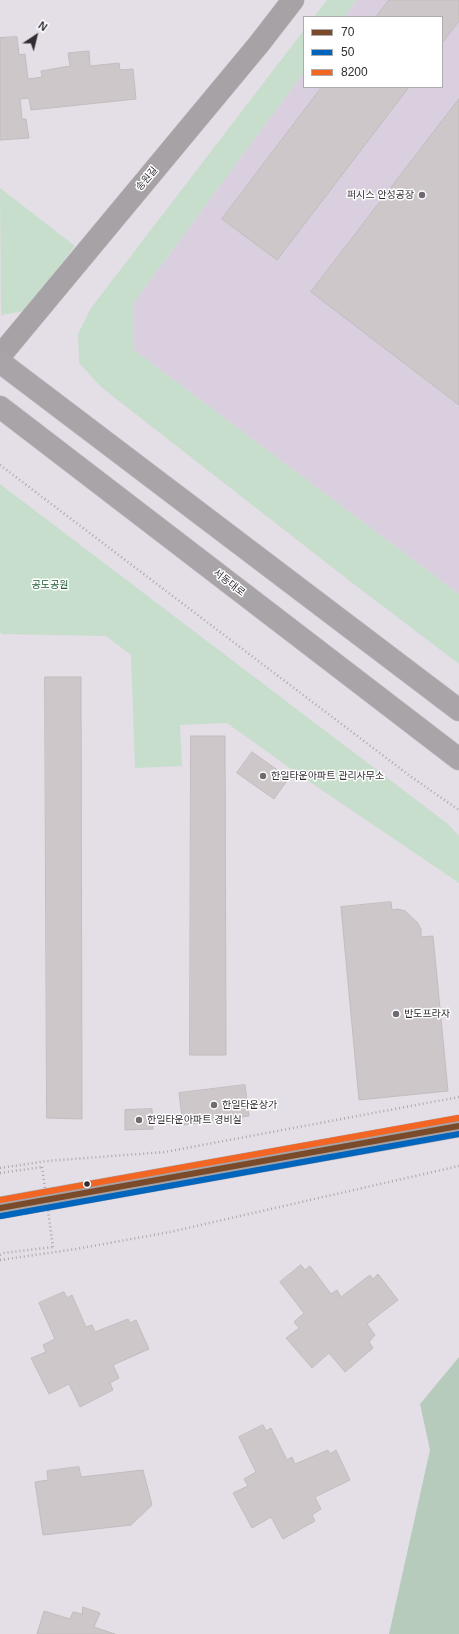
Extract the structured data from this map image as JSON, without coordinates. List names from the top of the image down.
{
  "streets": {
    "main road": ["서동대로"],
    "street": ["송원길"]
  },
  "parks": ["공도공원"],
  "places": [
    "퍼시스 안성공장",
    "한일타운아파트 관리사무소",
    "반도프라자",
    "한일타운상가",
    "한일타운아파트 경비실"
  ],
  "lines": ["transit line 8200", "transit line 70", "transit line 50"],
  "legend": ["70", "50", "8200"],
  "north": "top right"
}
